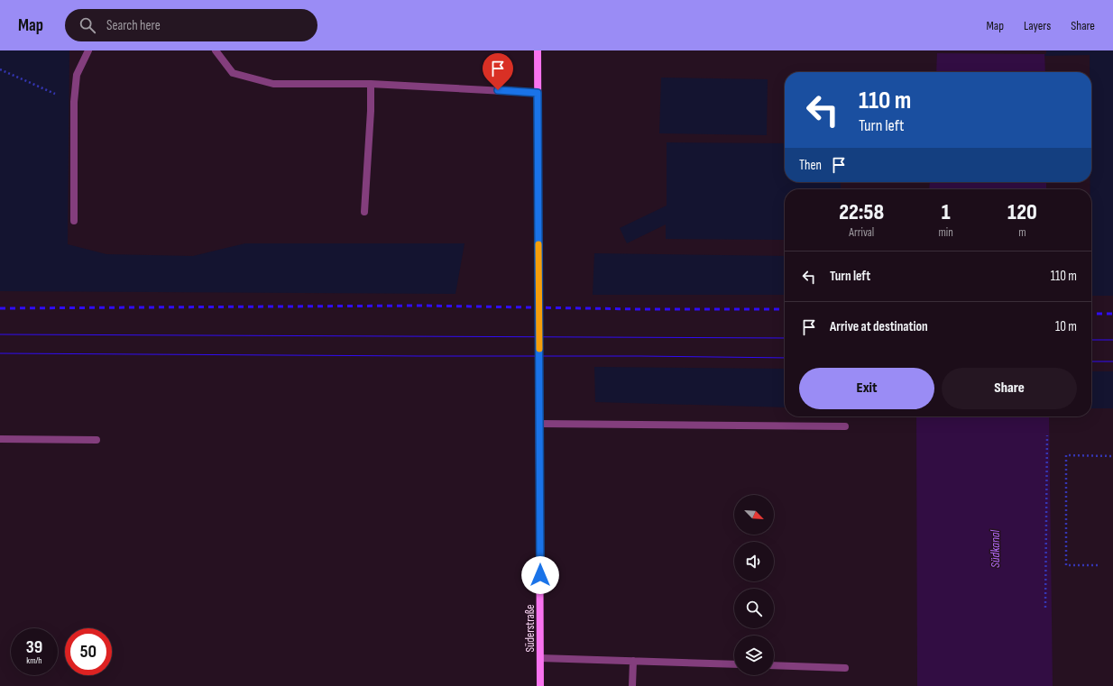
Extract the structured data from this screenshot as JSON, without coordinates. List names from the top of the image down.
{
  "streets": {
    "main road": ["Süderstraße"]
  },
  "water": ["Südkanal"],
  "north": "bottom right",
  "page": {
    "header": "Map",
    "search": "Search here",
    "nav": ["Map", "Layers", "Share"],
    "turn": ["110 m", "Turn left"],
    "then": "Then",
    "eta": [
      "22:58",
      "Arrival",
      "1",
      "min",
      "120",
      "m"
    ],
    "list": [
      {
        "name": "Turn left",
        "value": "110 m"
      },
      {
        "name": "Arrive at destination",
        "value": "10 m"
      }
    ],
    "buttons": ["Exit", "Share"],
    "speed": "39 km/h",
    "limit": "50"
  }
}
